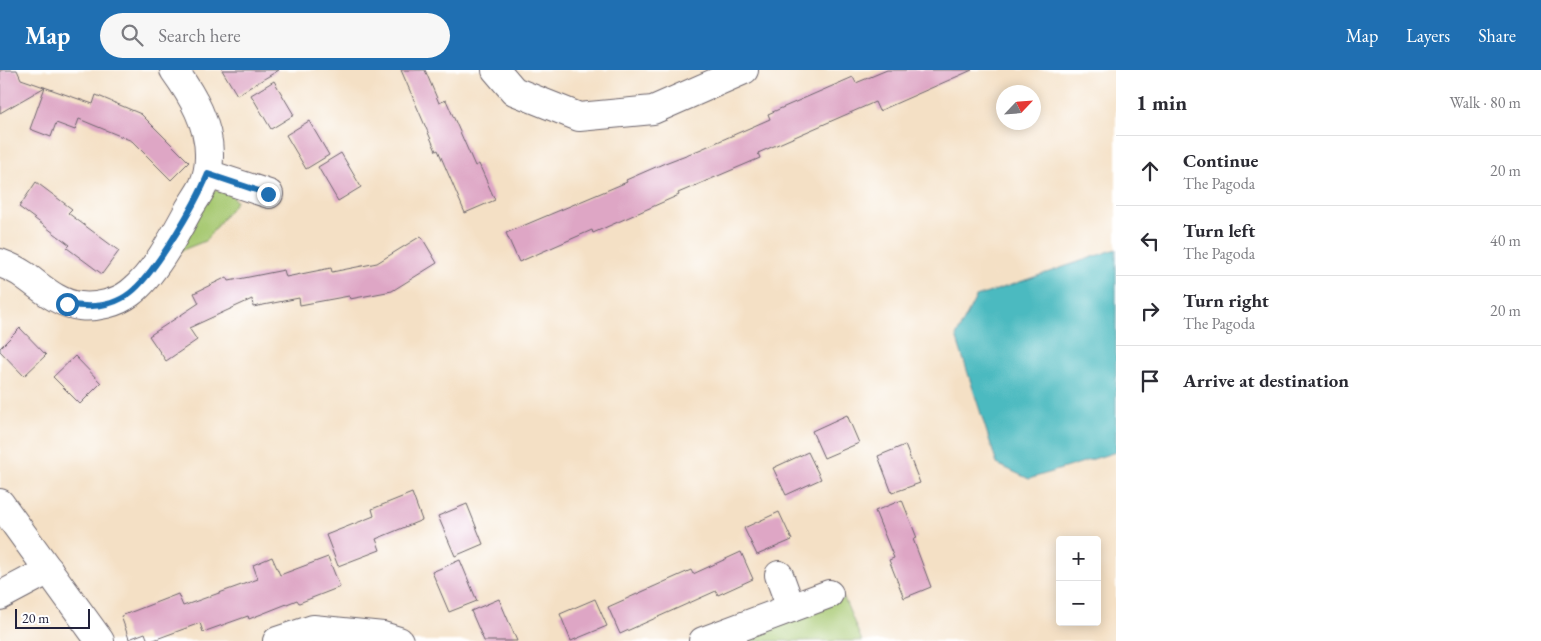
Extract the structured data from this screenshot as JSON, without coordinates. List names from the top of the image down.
{
  "scale_bar": "20 m",
  "north": "top right",
  "page": {
    "header": "Map",
    "search": "Search here",
    "nav": ["Map", "Layers", "Share"],
    "heading": ["1 min", "Walk · 80 m"],
    "list": [
      ["Continue", "The Pagoda", "20 m"],
      ["Turn left", "The Pagoda", "40 m"],
      ["Turn right", "The Pagoda", "20 m"],
      "Arrive at destination"
    ],
    "map_buttons": ["+", "−"],
    "scale": "20 m"
  }
}
